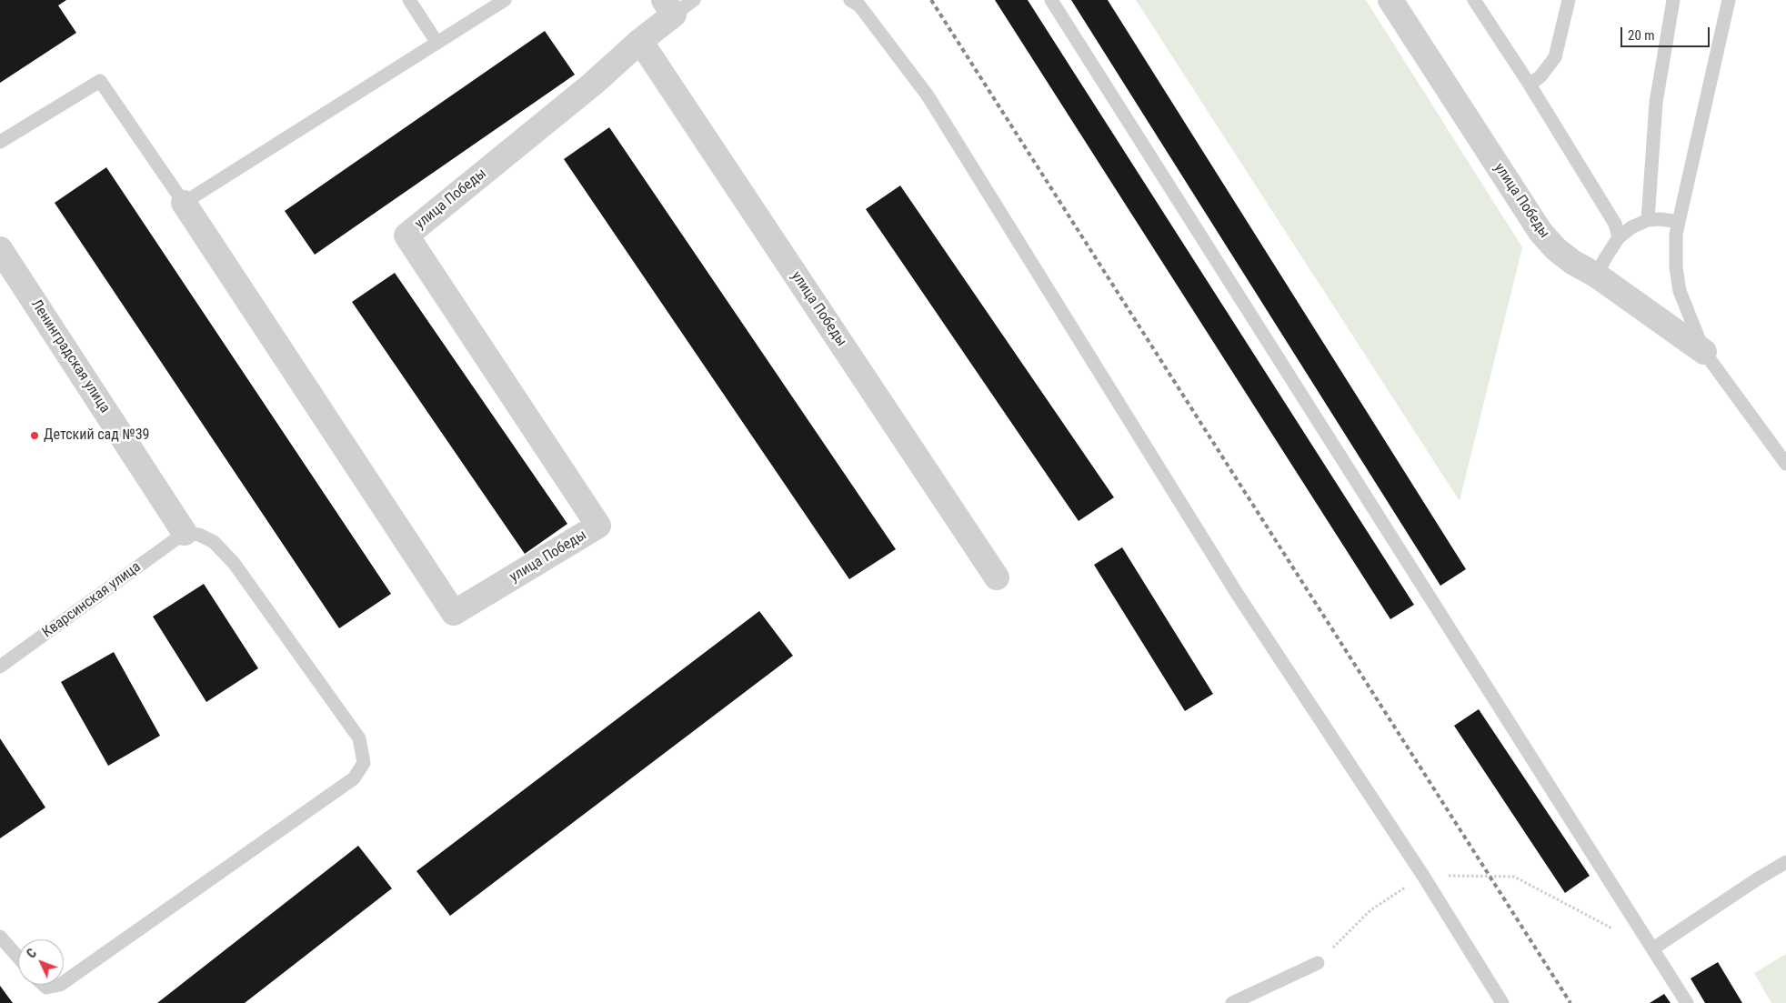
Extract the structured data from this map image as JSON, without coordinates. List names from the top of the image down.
{
  "streets": {
    "street": ["улица Победы", "Ленинградская улица"],
    "lane": ["Кварсинская улица"]
  },
  "crossings": [
    ["Ленинградская улица", "Кварсинская улица"]
  ],
  "places": ["Детский сад №39"],
  "scale_bar": "20 m",
  "north": "top left"
}
